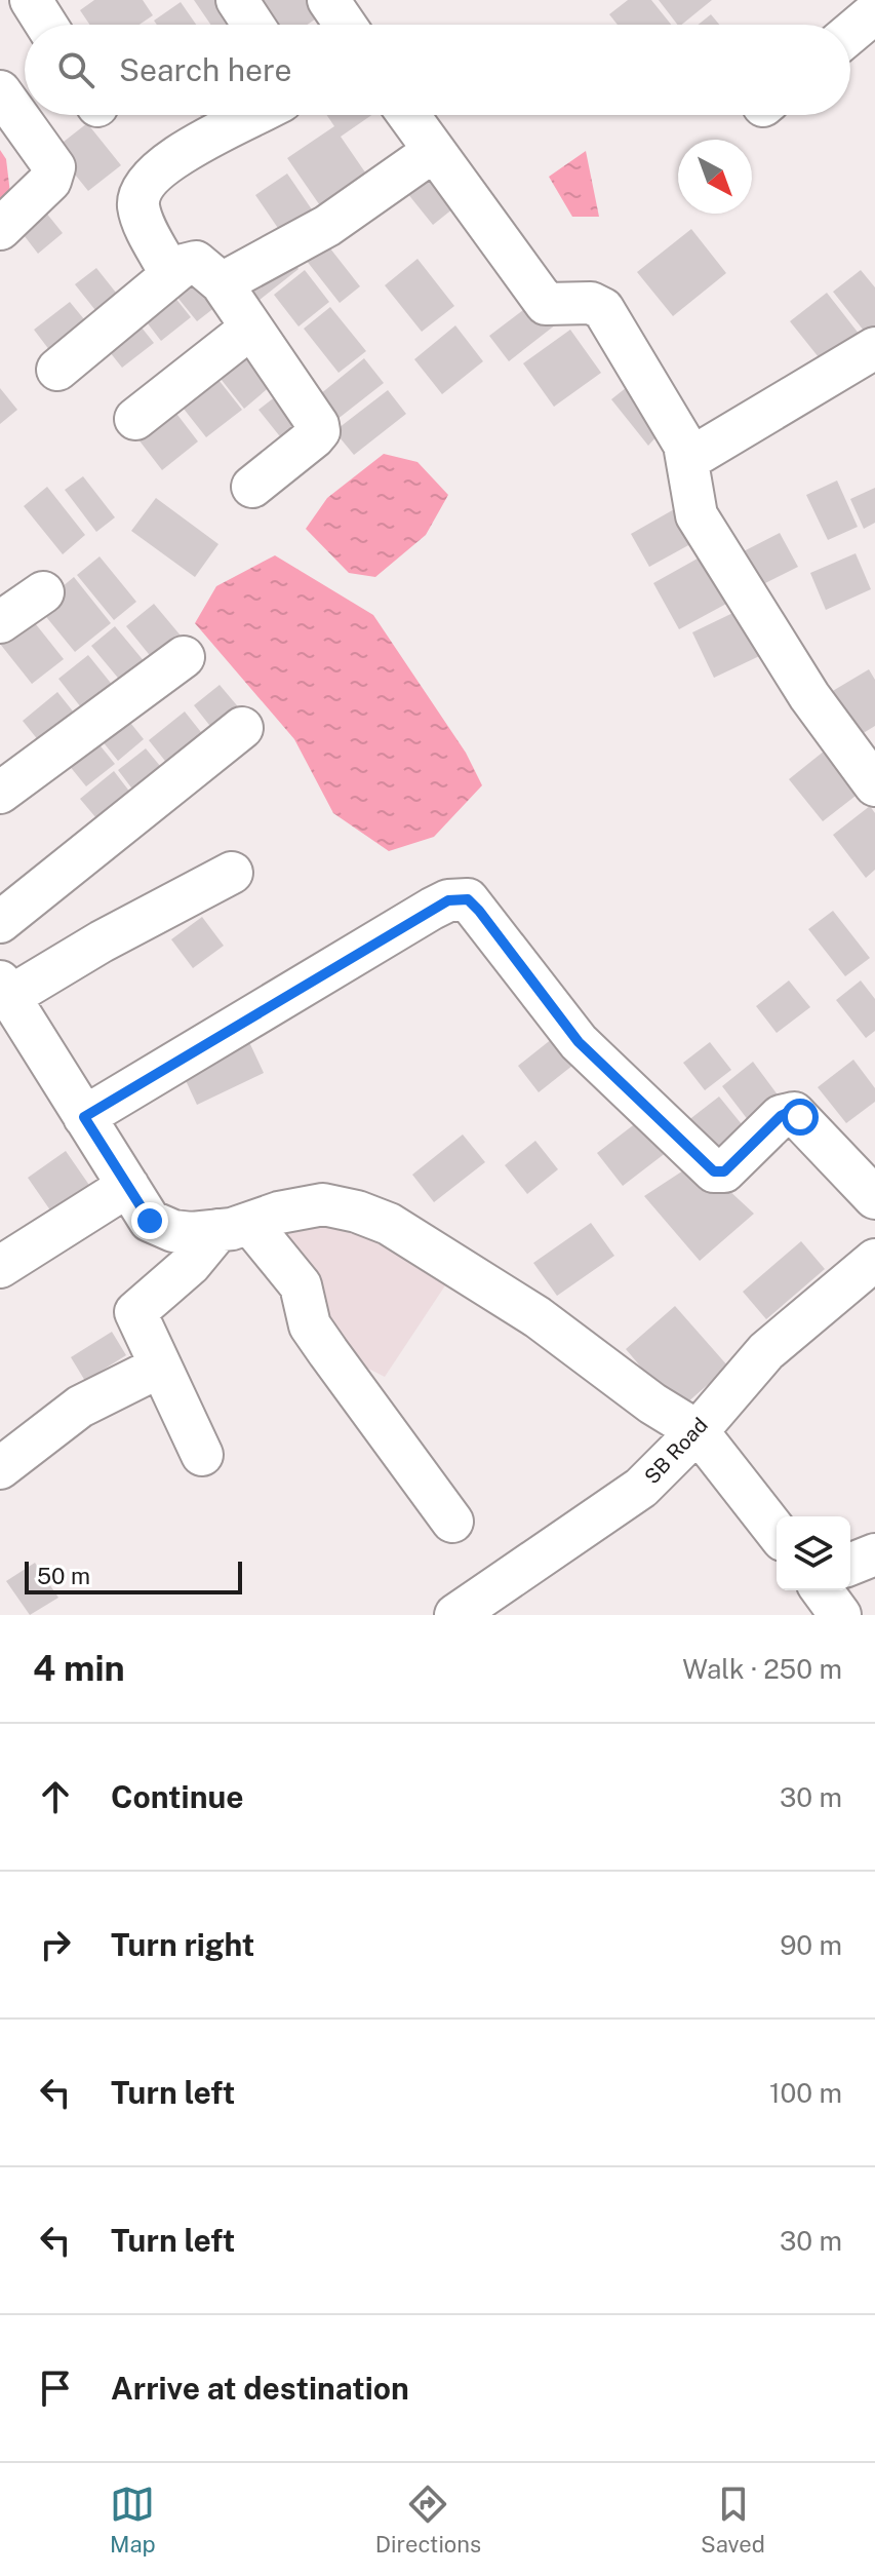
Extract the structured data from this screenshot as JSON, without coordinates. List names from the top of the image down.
{
  "streets": {
    "street": ["SB Road"]
  },
  "scale_bar": "50 m",
  "north": "bottom right",
  "page": {
    "search": "Search here",
    "scale": "50 m",
    "heading": ["4 min", "Walk · 250 m"],
    "list": [
      ["Continue", "30 m"],
      ["Turn right", "90 m"],
      ["Turn left", "100 m"],
      ["Turn left", "30 m"],
      "Arrive at destination"
    ],
    "nav": ["Map", "Directions", "Saved"]
  }
}
